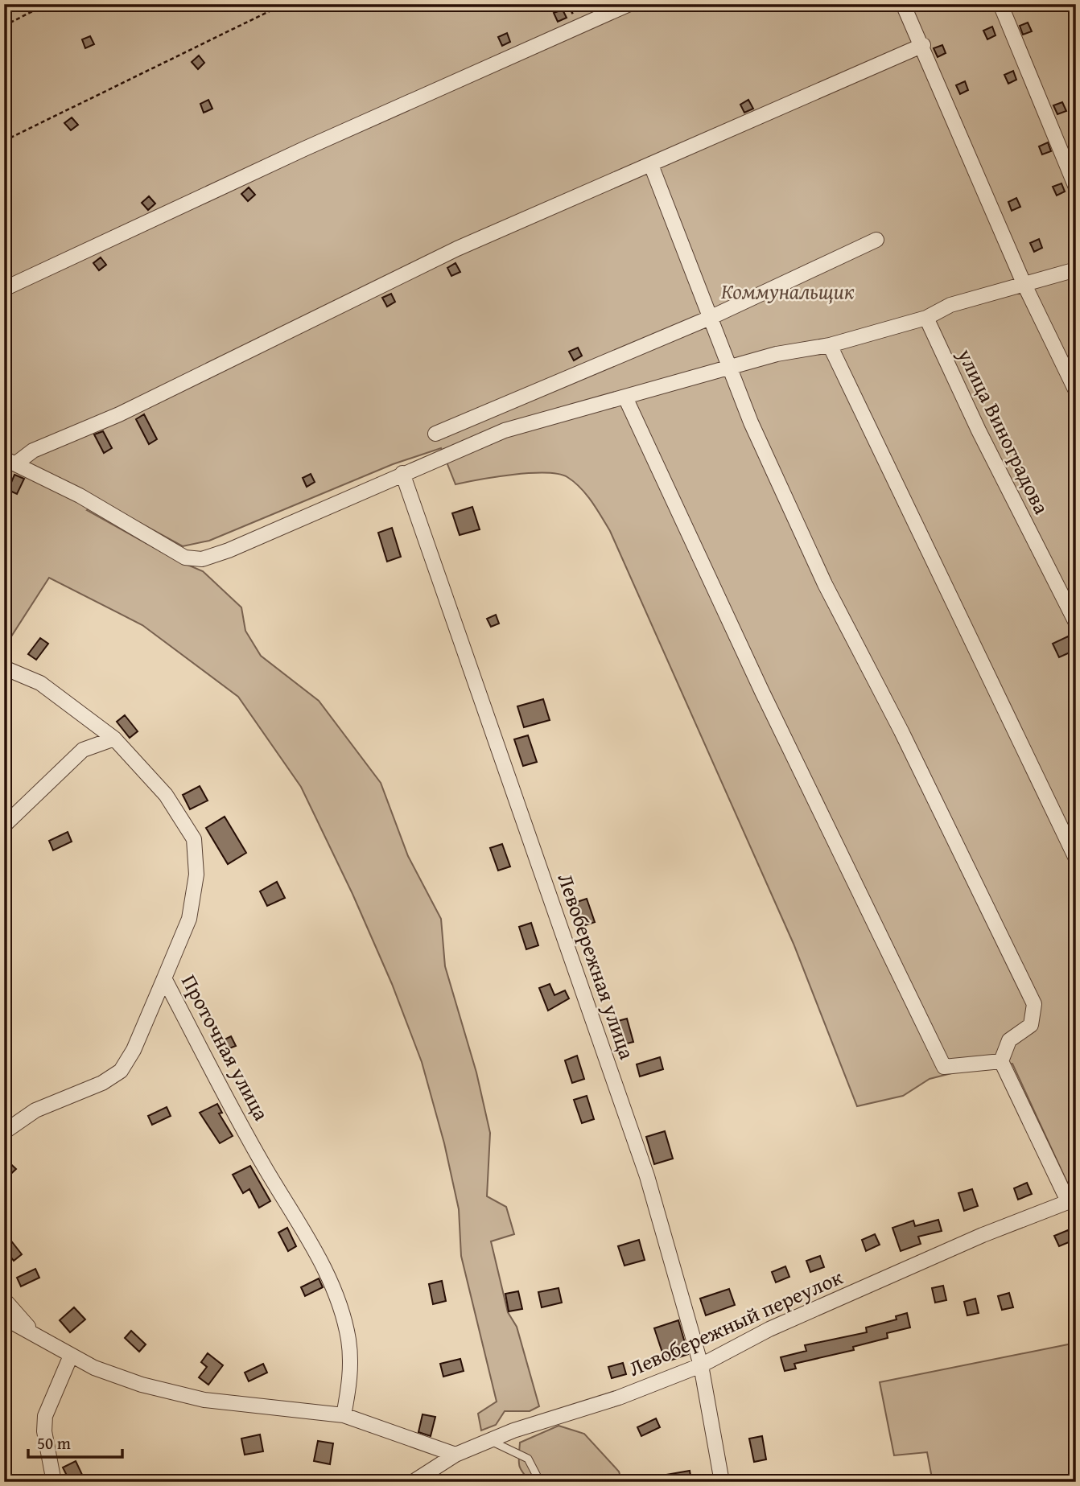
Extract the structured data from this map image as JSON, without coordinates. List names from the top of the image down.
{
  "streets": {
    "street": [
      "улица Виноградова",
      "Левобережная улица",
      "Проточная улица",
      "Левобережный переулок"
    ]
  },
  "crossings": [
    ["Левобережная улица", "Левобережный переулок"]
  ],
  "parks": ["Коммунальщик"],
  "scale_bar": "50 m"
}
